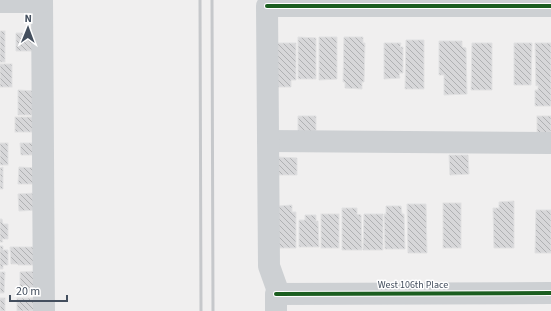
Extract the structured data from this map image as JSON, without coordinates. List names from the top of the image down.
{
  "streets": {
    "street": ["West 106th Place"]
  },
  "scale_bar": "20 m",
  "north": "top"
}
